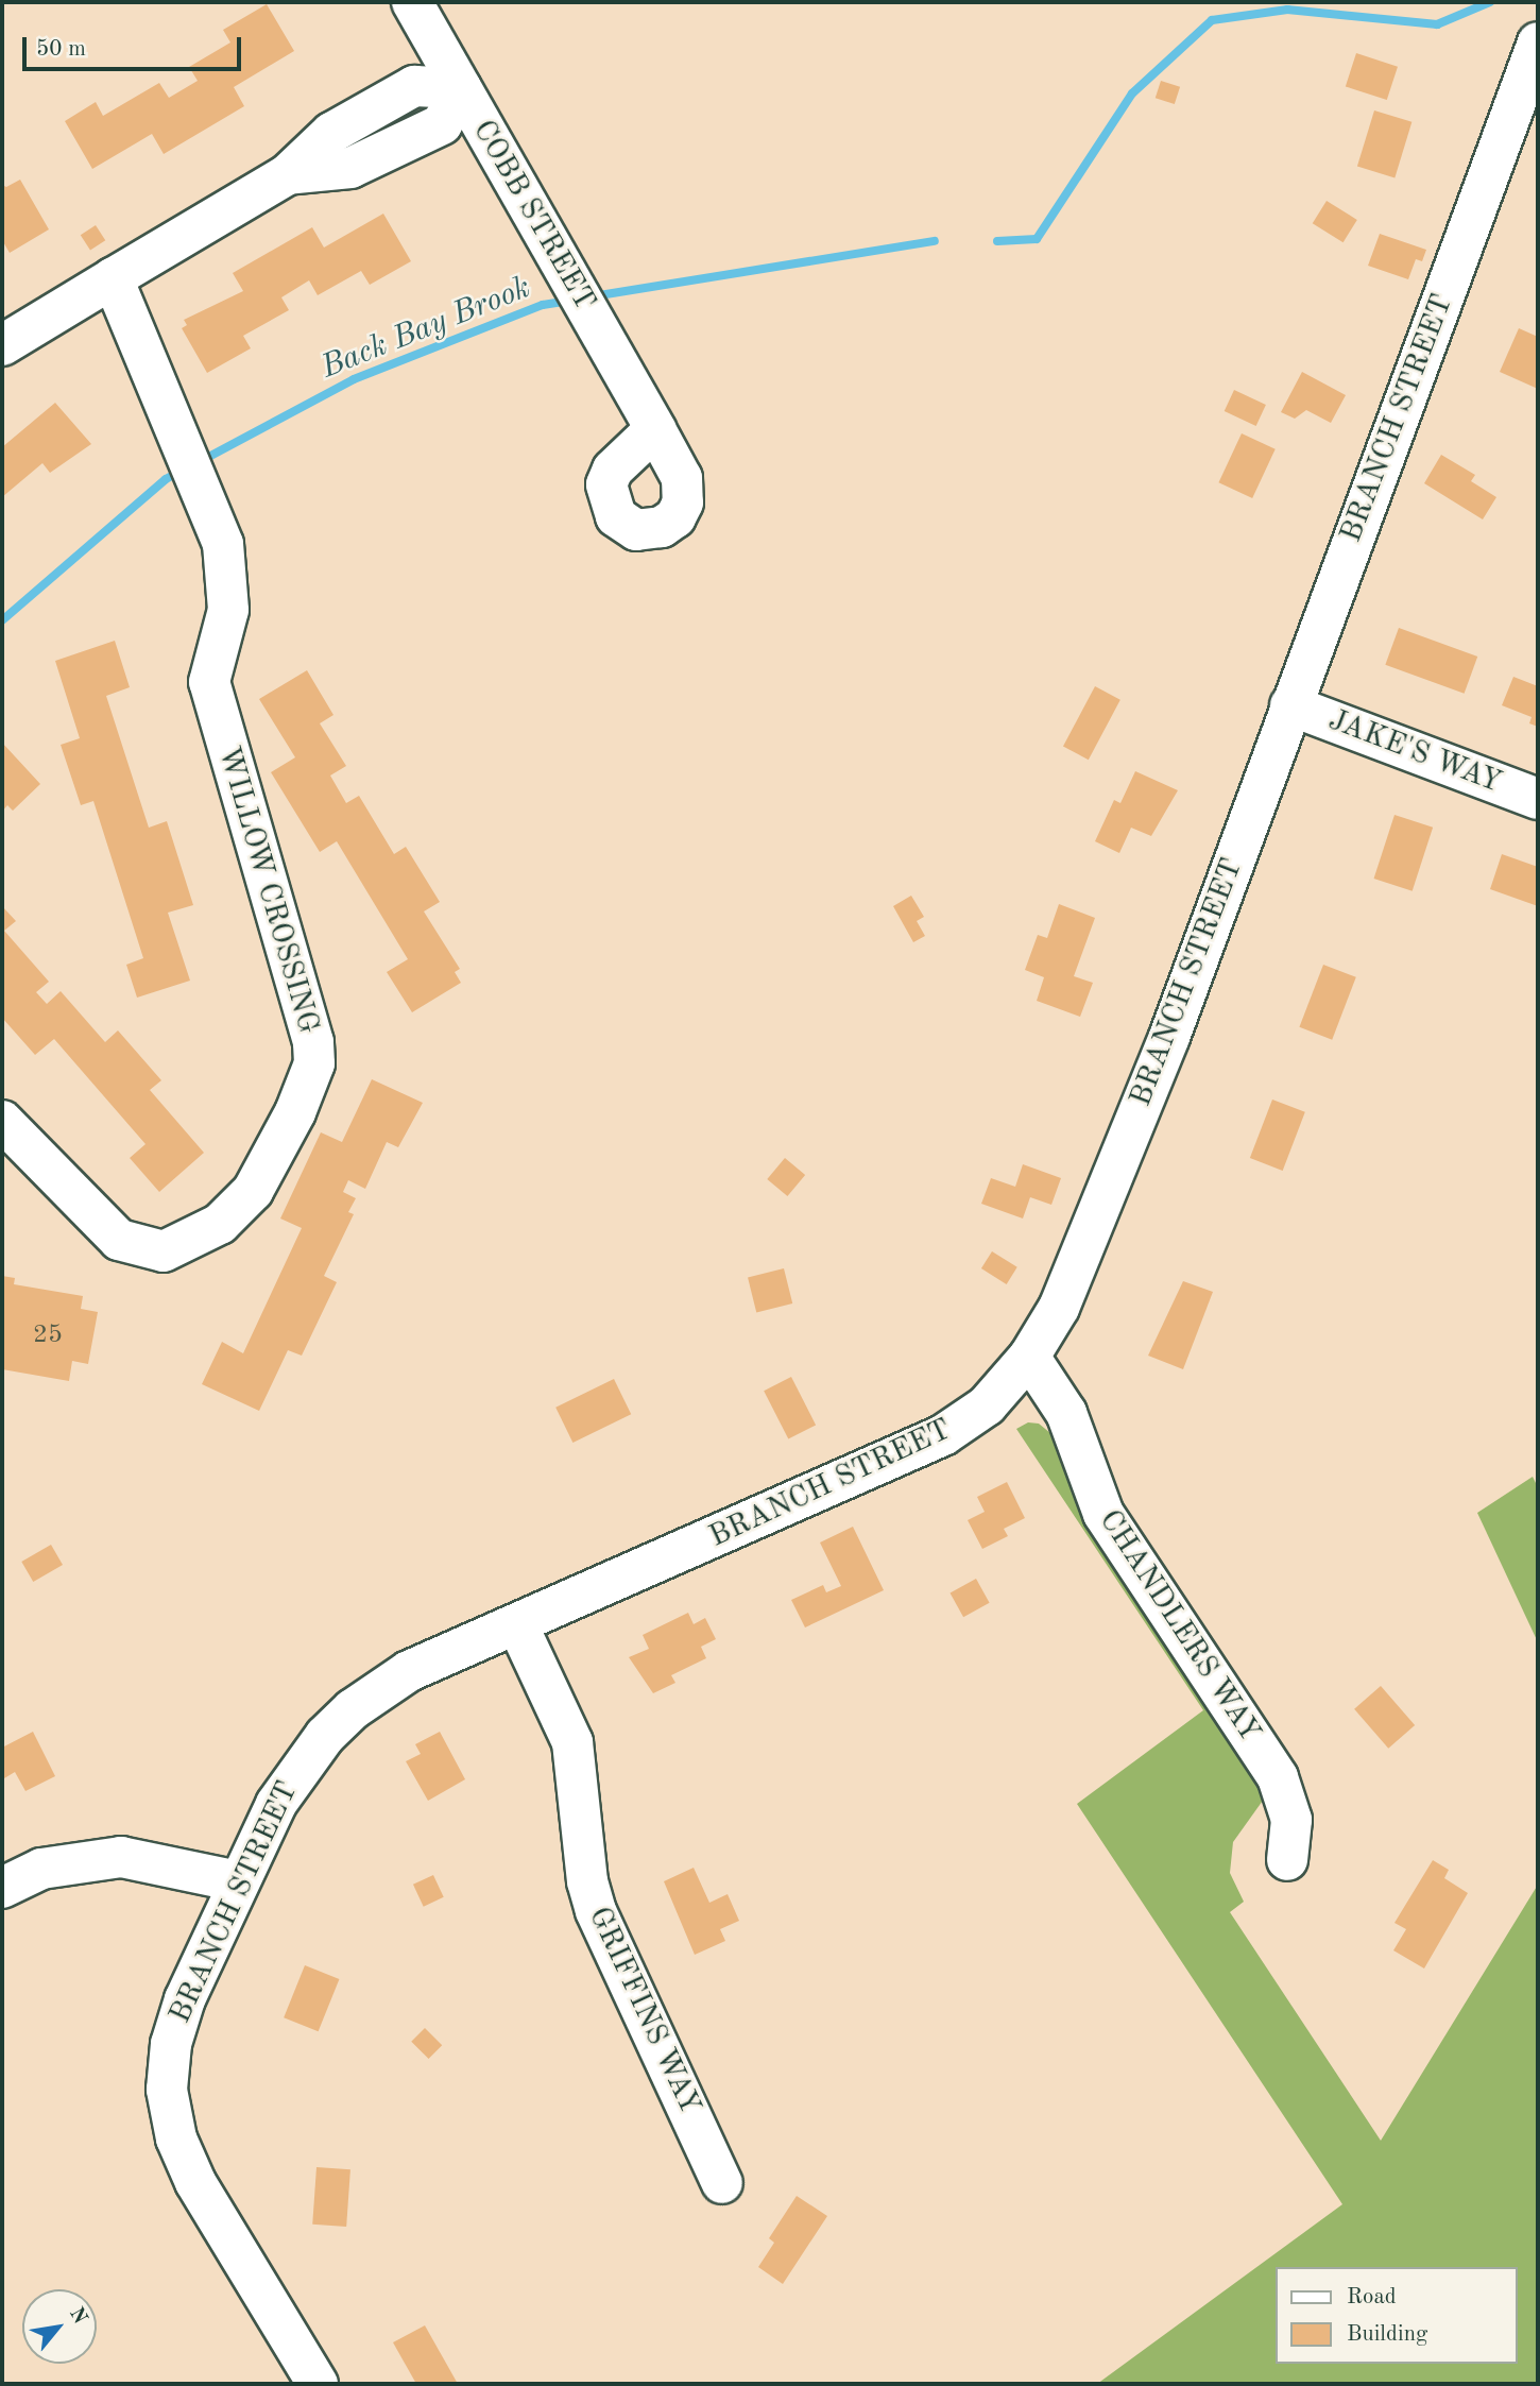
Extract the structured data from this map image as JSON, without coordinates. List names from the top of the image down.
{
  "streets": {
    "street": [
      "COBB STREET",
      "BRANCH STREET",
      "JAKE'S WAY",
      "WILLOW CROSSING",
      "CHANDLERS WAY",
      "GRIFFINS WAY"
    ]
  },
  "crossings": [
    ["BRANCH STREET", "JAKE'S WAY"],
    ["BRANCH STREET", "CHANDLERS WAY"],
    ["BRANCH STREET", "GRIFFINS WAY"]
  ],
  "water": ["Back Bay Brook"],
  "house_numbers": ["25"],
  "legend": ["Road", "Building"],
  "scale_bar": "50 m",
  "north": "top right"
}
